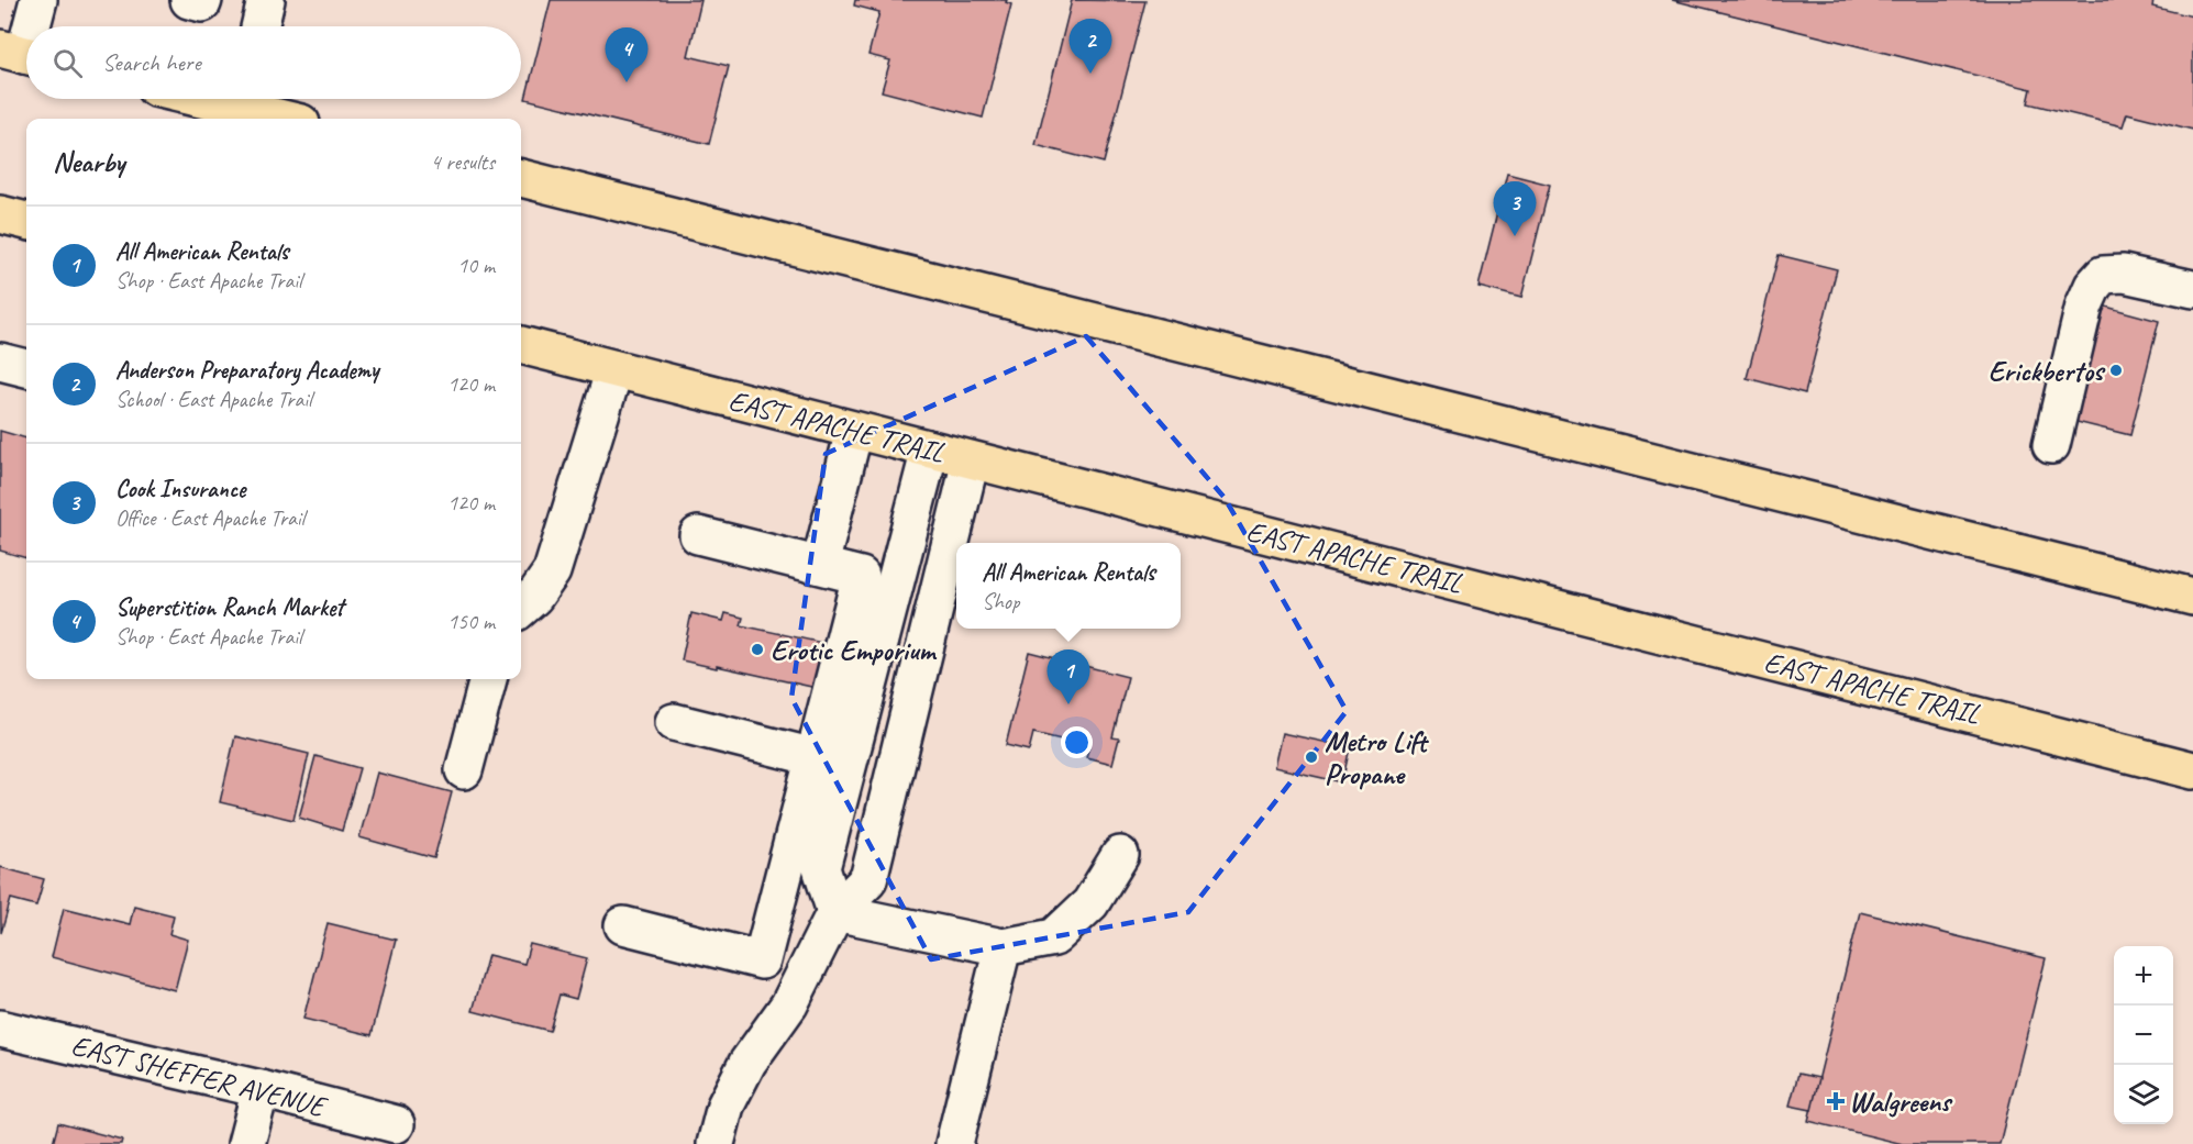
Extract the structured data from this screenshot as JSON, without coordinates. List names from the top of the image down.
{
  "streets": {
    "main road": ["EAST APACHE TRAIL"],
    "street": ["EAST SHEFFER AVENUE"]
  },
  "places": {
    "other": ["Erickbertos", "Erotic Emporium", "Metro Lift Propane"],
    "health": ["Walgreens"]
  },
  "page": {
    "pins": [
      "2",
      "4",
      "3",
      "1"
    ],
    "search": "Search here",
    "heading": ["Nearby", "4 results"],
    "list": [
      {
        "mark": "1",
        "name": "All American Rentals",
        "note": "Shop · East Apache Trail",
        "value": "10 m"
      },
      {
        "mark": "2",
        "name": "Anderson Preparatory Academy",
        "note": "School · East Apache Trail",
        "value": "120 m"
      },
      {
        "mark": "3",
        "name": "Cook Insurance",
        "note": "Office · East Apache Trail",
        "value": "120 m"
      },
      {
        "mark": "4",
        "name": "Superstition Ranch Market",
        "note": "Shop · East Apache Trail",
        "value": "150 m"
      }
    ],
    "popup": ["All American Rentals", "Shop"],
    "map_buttons": ["+", "−"]
  }
}
